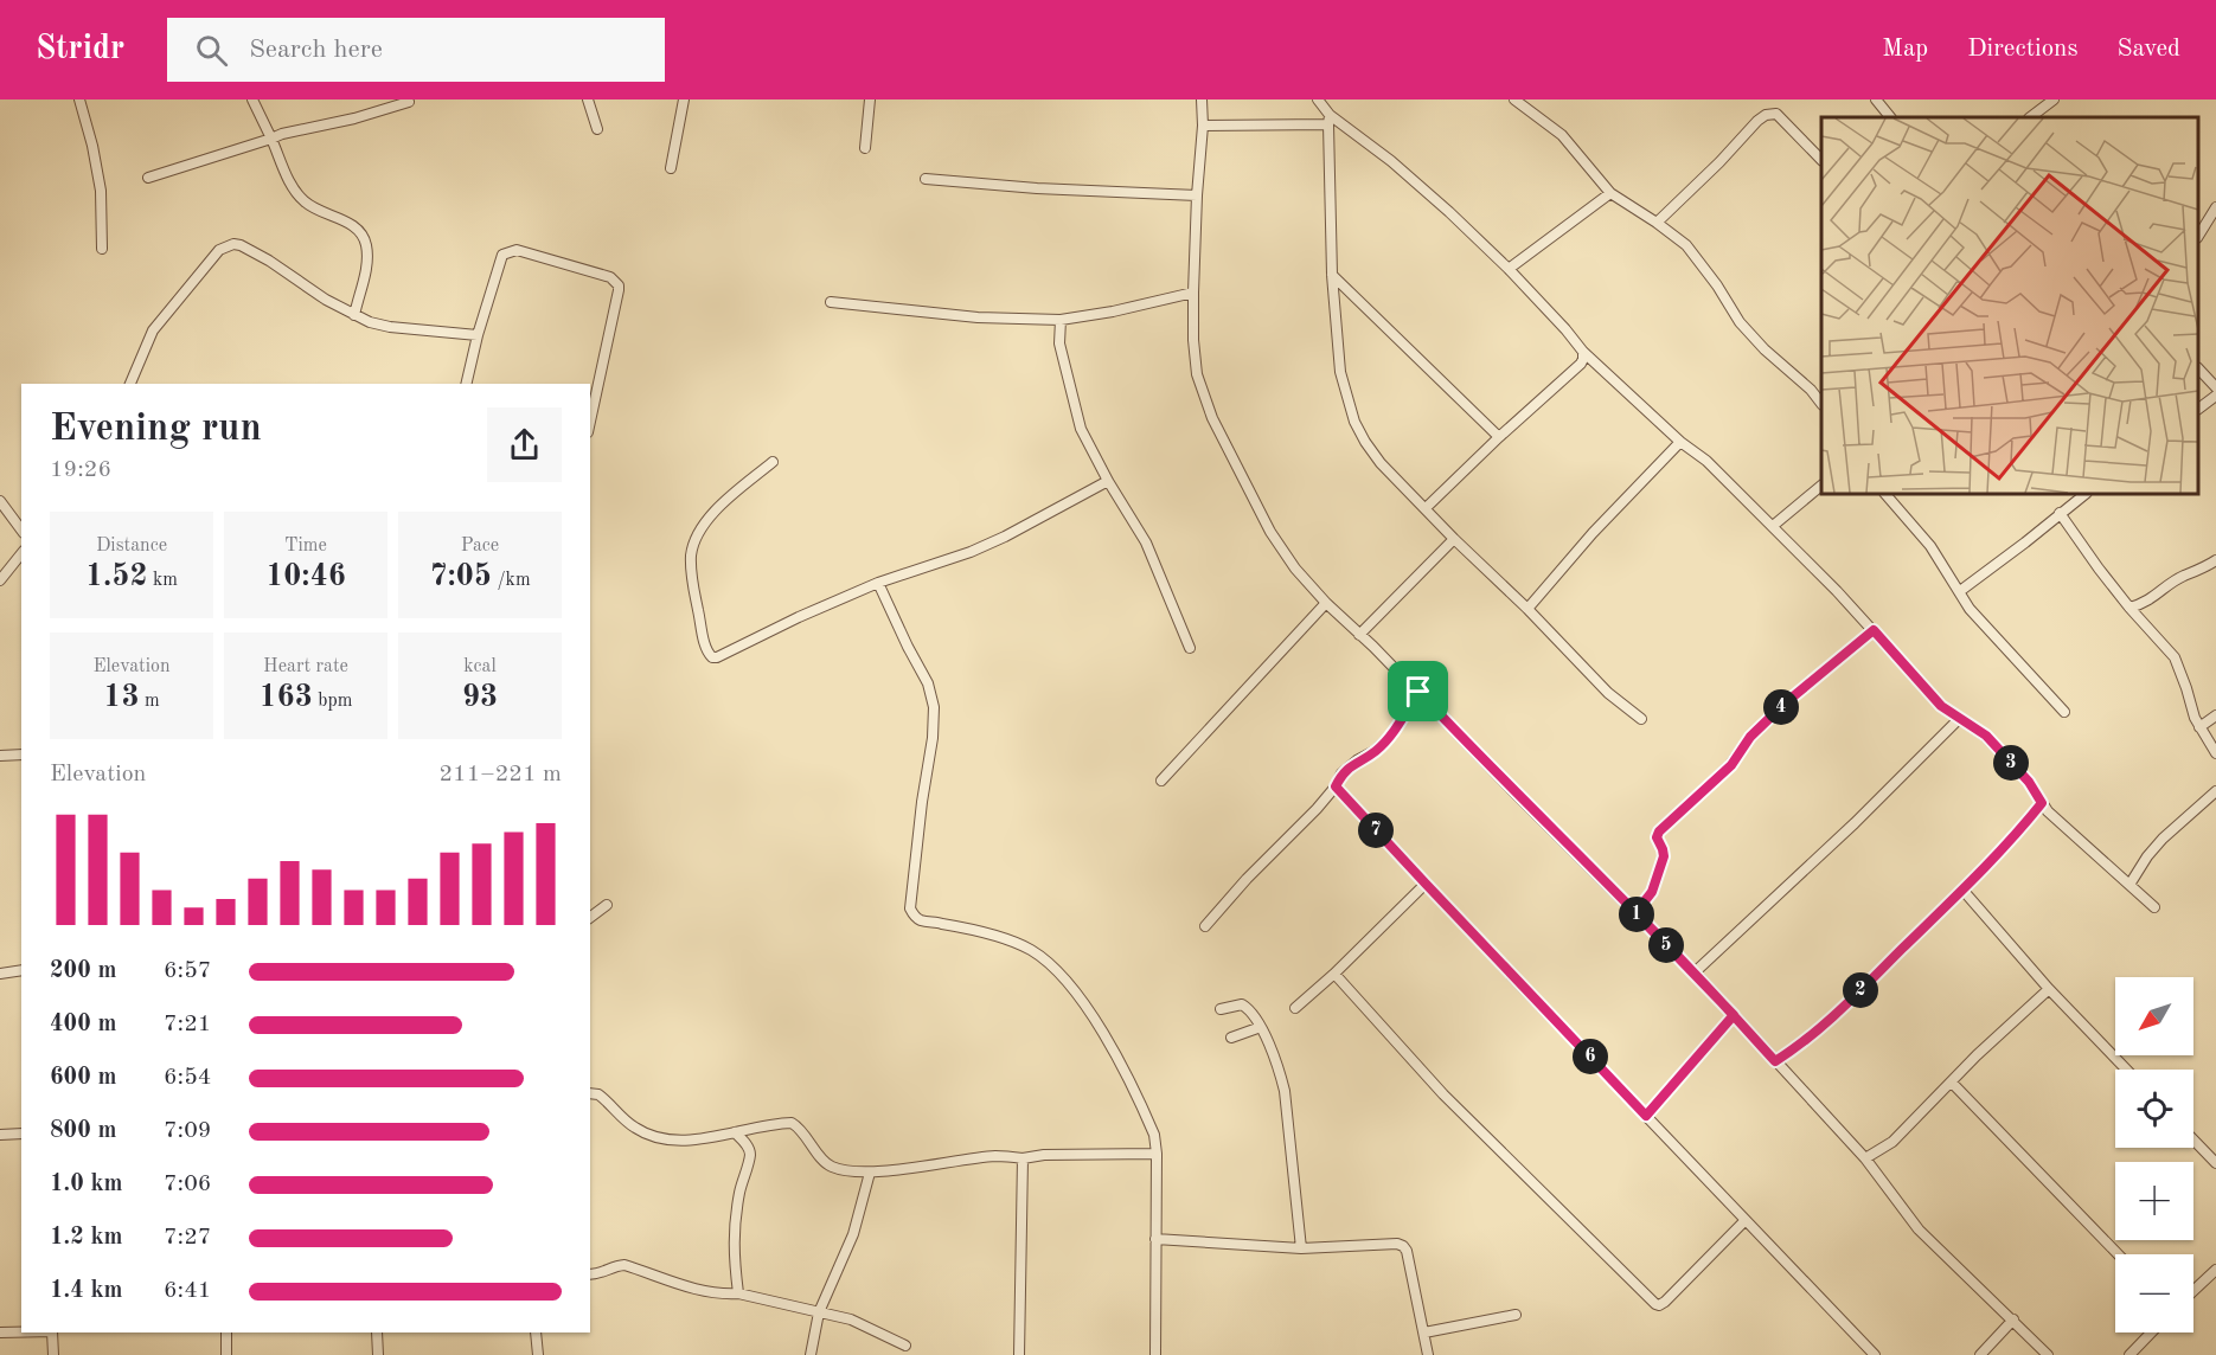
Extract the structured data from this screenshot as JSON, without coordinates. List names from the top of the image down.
{
  "north": "bottom left",
  "page": {
    "header": "Stridr",
    "search": "Search here",
    "nav": ["Map", "Directions", "Saved"],
    "heading": ["Evening run", "19:26"],
    "stats": [
      ["Distance", "1.52 km"],
      ["Time", "10:46"],
      ["Pace", "7:05 /km"],
      ["Elevation", "13 m"],
      ["Heart rate", "163 bpm"],
      ["kcal", "93"]
    ],
    "pins": [
      "4",
      "3",
      "7",
      "1",
      "5",
      "2",
      "6"
    ],
    "chart": ["Elevation", "211–221 m"],
    "list": [
      {
        "name": "200 m",
        "note": "6:57"
      },
      {
        "name": "400 m",
        "note": "7:21"
      },
      {
        "name": "600 m",
        "note": "6:54"
      },
      {
        "name": "800 m",
        "note": "7:09"
      },
      {
        "name": "1.0 km",
        "note": "7:06"
      },
      {
        "name": "1.2 km",
        "note": "7:27"
      },
      {
        "name": "1.4 km",
        "note": "6:41"
      }
    ],
    "map_buttons": ["+", "−"]
  }
}
